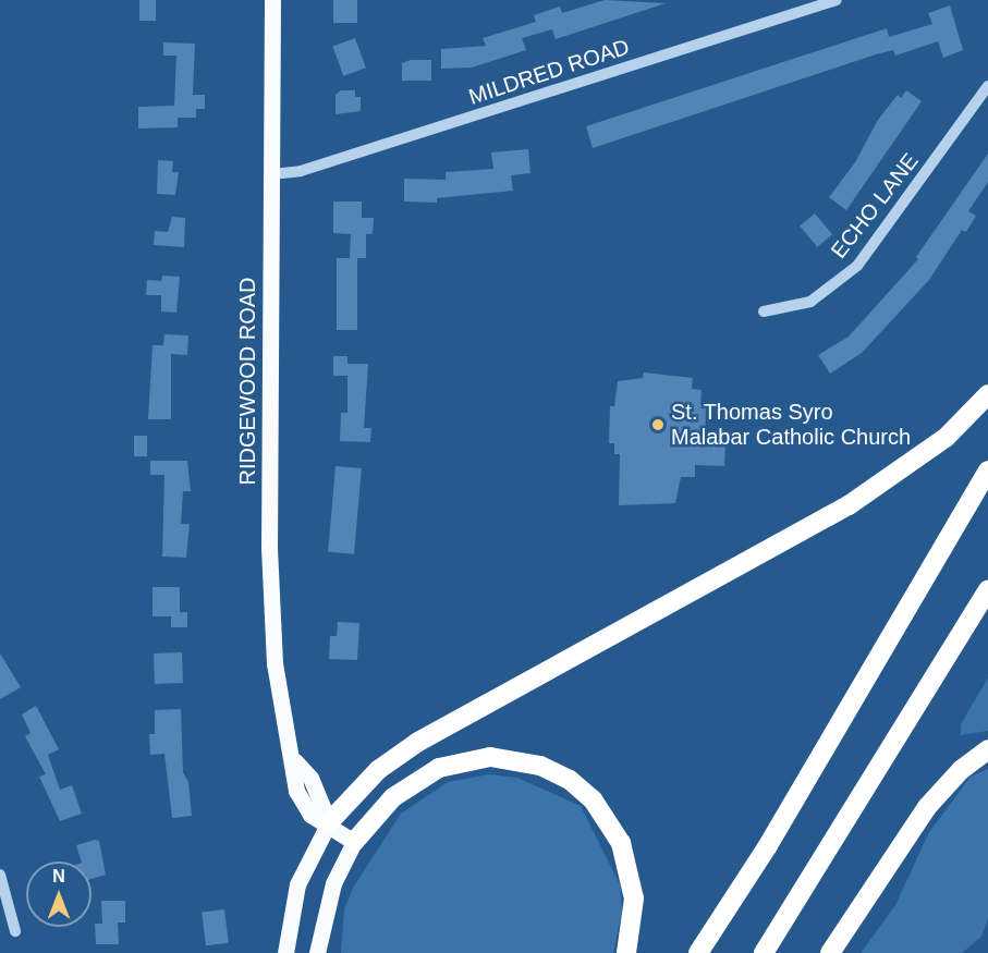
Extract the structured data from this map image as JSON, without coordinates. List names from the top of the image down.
{
  "streets": {
    "main road": ["RIDGEWOOD ROAD"],
    "street": ["MILDRED ROAD", "ECHO LANE"]
  },
  "crossings": [
    ["MILDRED ROAD", "RIDGEWOOD ROAD"]
  ],
  "places": ["St. Thomas Syro Malabar Catholic Church"],
  "north": "top"
}
